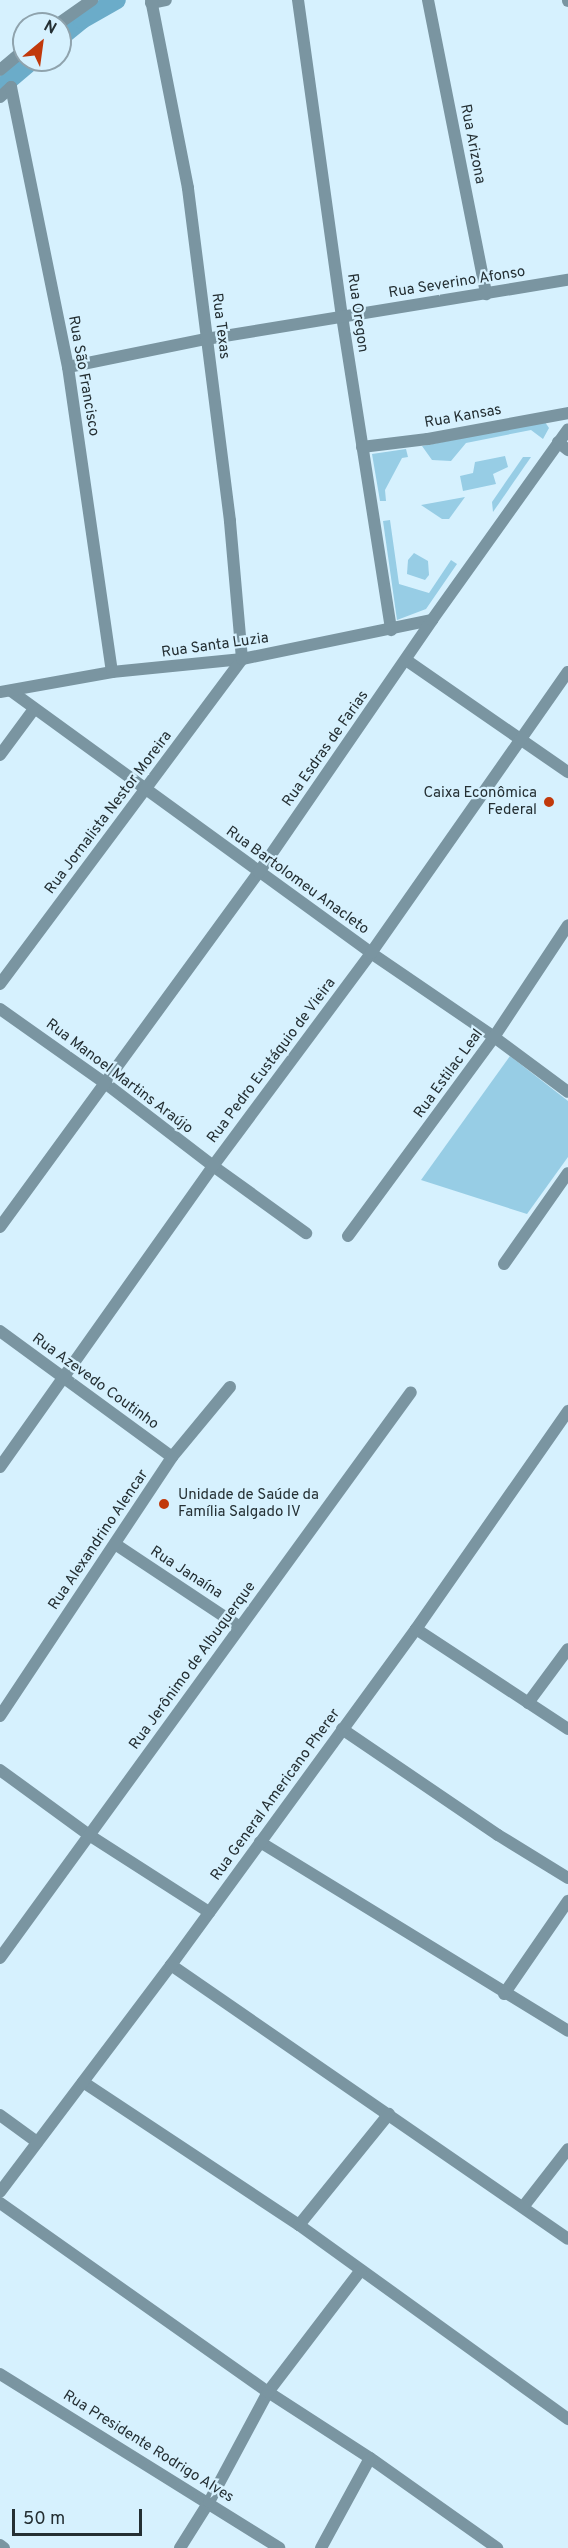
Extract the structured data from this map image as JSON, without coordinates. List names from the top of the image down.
{
  "streets": {
    "street": [
      "Rua Arizona",
      "Rua Severino Afonso",
      "Rua Oregon",
      "Rua Texas",
      "Rua São Francisco",
      "Rua Kansas",
      "Rua Santa Luzia",
      "Rua Esdras de Farias",
      "Rua Jornalista Nestor Moreira",
      "Rua Bartolomeu Anacleto",
      "Rua Pedro Eustáquio de Vieira",
      "Rua Estilac Leal",
      "Rua Manoel Martins Araújo",
      "Rua Azevedo Coutinho",
      "Rua Alexandrino Alencar",
      "Rua Janaína",
      "Rua Jerônimo de Albuquerque",
      "Rua General Americano Pherer",
      "Rua Presidente Rodrigo Alves"
    ]
  },
  "crossings": [
    ["Rua Arizona", "Rua Severino Afonso"],
    ["Rua Severino Afonso", "Rua Oregon"],
    ["Rua Severino Afonso", "Rua Texas"],
    ["Rua Severino Afonso", "Rua São Francisco"],
    ["Rua Oregon", "Rua Kansas"],
    ["Rua Oregon", "Rua Santa Luzia"],
    ["Rua Texas", "Rua Santa Luzia"],
    ["Rua Texas", "Rua Jornalista Nestor Moreira"],
    ["Rua São Francisco", "Rua Santa Luzia"],
    ["Rua Santa Luzia", "Rua Esdras de Farias"],
    ["Rua Santa Luzia", "Rua Jornalista Nestor Moreira"],
    ["Rua Santa Luzia", "Rua Bartolomeu Anacleto"],
    ["Rua Esdras de Farias", "Rua Bartolomeu Anacleto"],
    ["Rua Esdras de Farias", "Rua Manoel Martins Araújo"],
    ["Rua Jornalista Nestor Moreira", "Rua Bartolomeu Anacleto"],
    ["Rua Bartolomeu Anacleto", "Rua Pedro Eustáquio de Vieira"],
    ["Rua Bartolomeu Anacleto", "Rua Estilac Leal"],
    ["Rua Pedro Eustáquio de Vieira", "Rua Manoel Martins Araújo"],
    ["Rua Pedro Eustáquio de Vieira", "Rua Azevedo Coutinho"],
    ["Rua Azevedo Coutinho", "Rua Alexandrino Alencar"],
    ["Rua Alexandrino Alencar", "Rua Janaína"],
    ["Rua Janaína", "Rua Jerônimo de Albuquerque"]
  ],
  "places": ["Caixa Econômica Federal", "Unidade de Saúde da Família Salgado IV"],
  "scale_bar": "50 m",
  "north": "top right"
}
